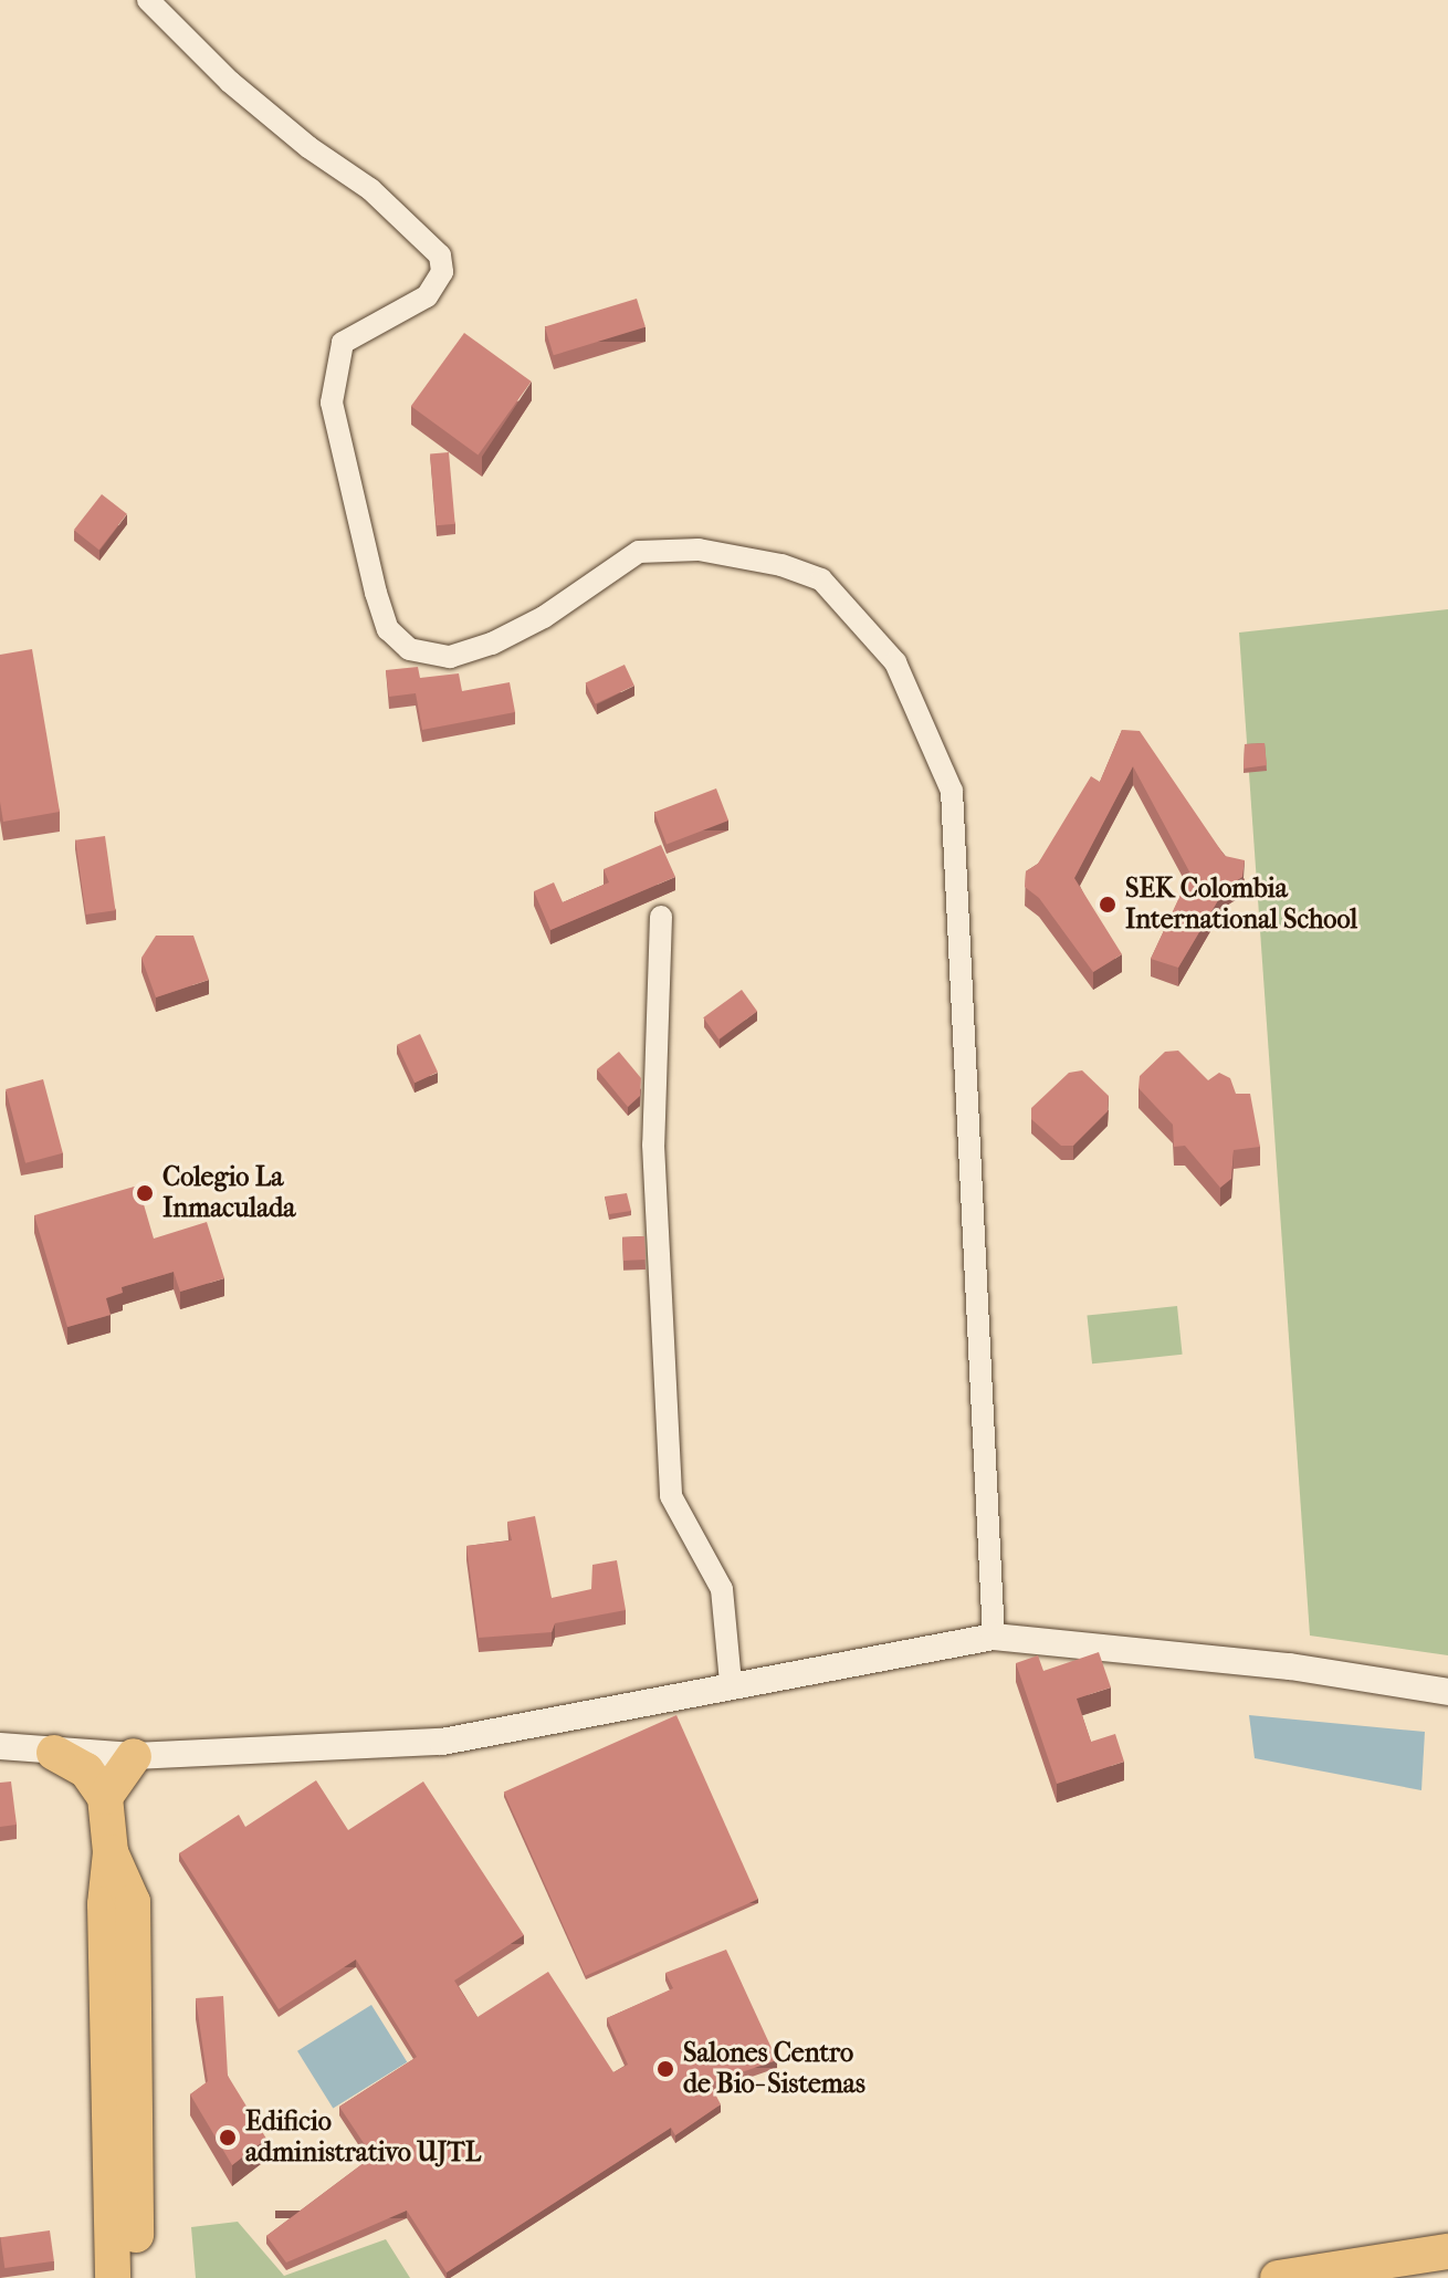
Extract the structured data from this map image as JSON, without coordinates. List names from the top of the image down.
{
  "places": [
    "SEK Colombia International School",
    "Colegio La Inmaculada",
    "Salones Centro de Bio- Sistemas",
    "Edificio administrativo UJTL"
  ]
}
